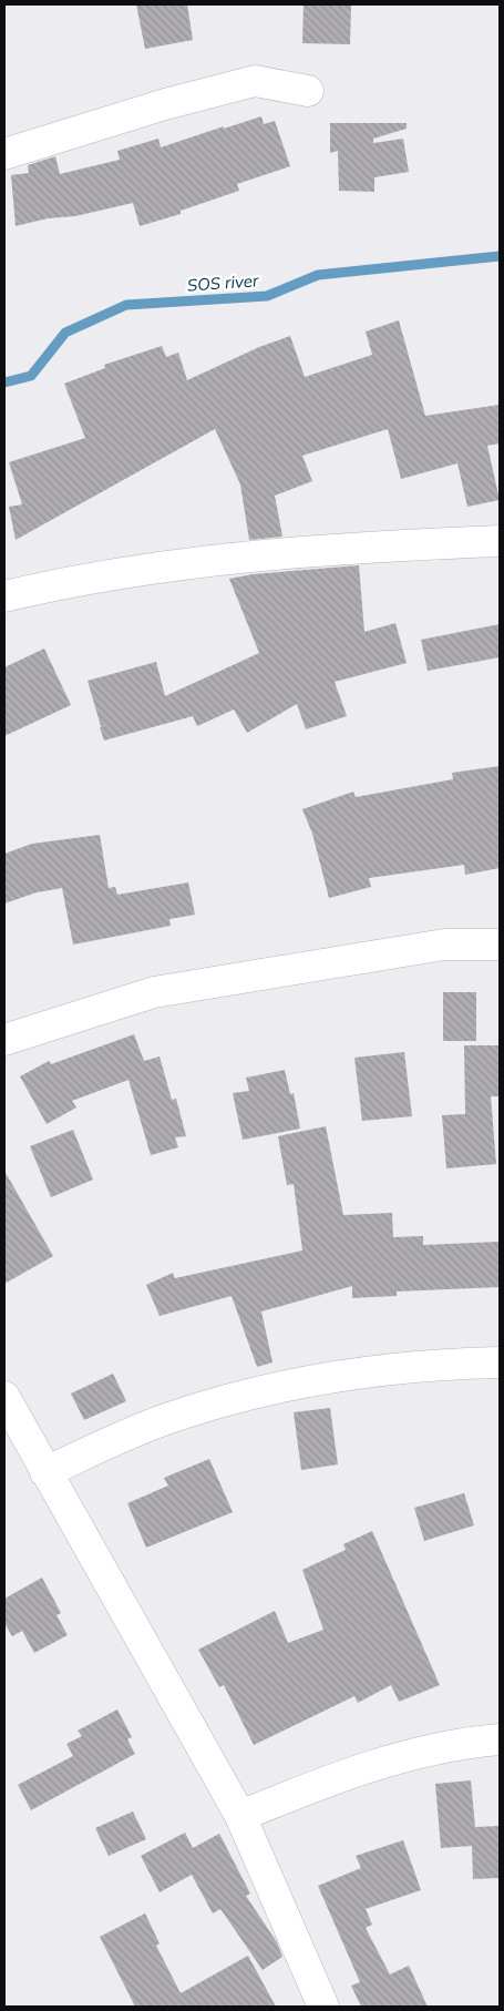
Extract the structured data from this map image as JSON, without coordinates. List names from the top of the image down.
{
  "water": ["SOS river"]
}
